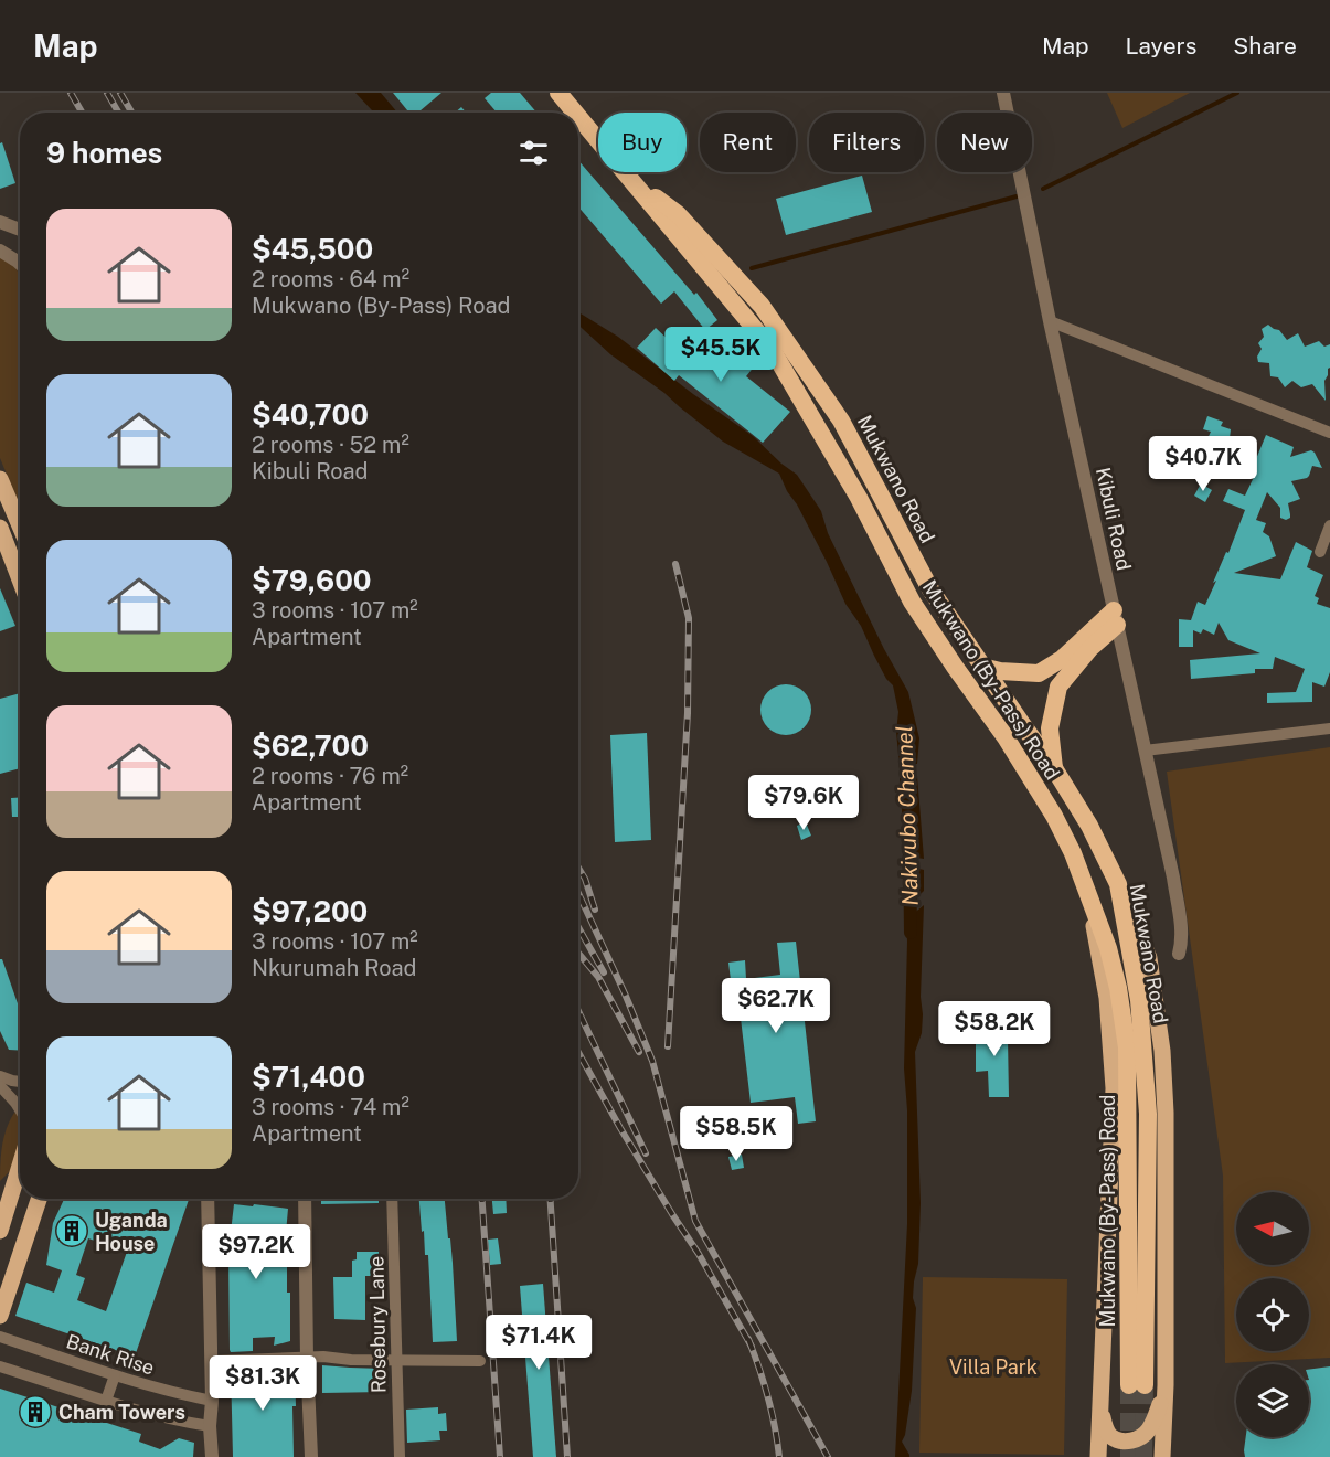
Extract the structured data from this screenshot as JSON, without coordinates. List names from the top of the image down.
{
  "streets": {
    "highway": ["Mukwano Road", "Mukwano (By-Pass) Road"],
    "street": ["Kibuli Road", "Rosebury Lane", "Bank Rise"]
  },
  "crossings": [
    ["Mukwano Road", "Mukwano (By-Pass) Road"]
  ],
  "water": ["Nakivubo Channel"],
  "parks": ["Villa Park"],
  "places": {
    "building": ["Uganda House", "Cham Towers"]
  },
  "north": "left",
  "page": {
    "header": "Map",
    "nav": ["Map", "Layers", "Share"],
    "chip": [
      "Buy",
      "Rent",
      "Filters",
      "New"
    ],
    "heading": "9 homes",
    "list": [
      {
        "name": "$45,500",
        "note": "2 rooms · 64 m² · Mukwano (By-Pass) Road"
      },
      {
        "name": "$40,700",
        "note": "2 rooms · 52 m² · Kibuli Road"
      },
      {
        "name": "$79,600",
        "note": "3 rooms · 107 m² · Apartment"
      },
      {
        "name": "$62,700",
        "note": "2 rooms · 76 m² · Apartment"
      },
      {
        "name": "$97,200",
        "note": "3 rooms · 107 m² · Nkurumah Road"
      },
      {
        "name": "$71,400",
        "note": "3 rooms · 74 m² · Apartment"
      }
    ],
    "price": [
      "$45.5K",
      "$40.7K",
      "$79.6K",
      "$62.7K",
      "$58.2K",
      "$58.5K",
      "$97.2K",
      "$71.4K",
      "$81.3K"
    ]
  }
}
